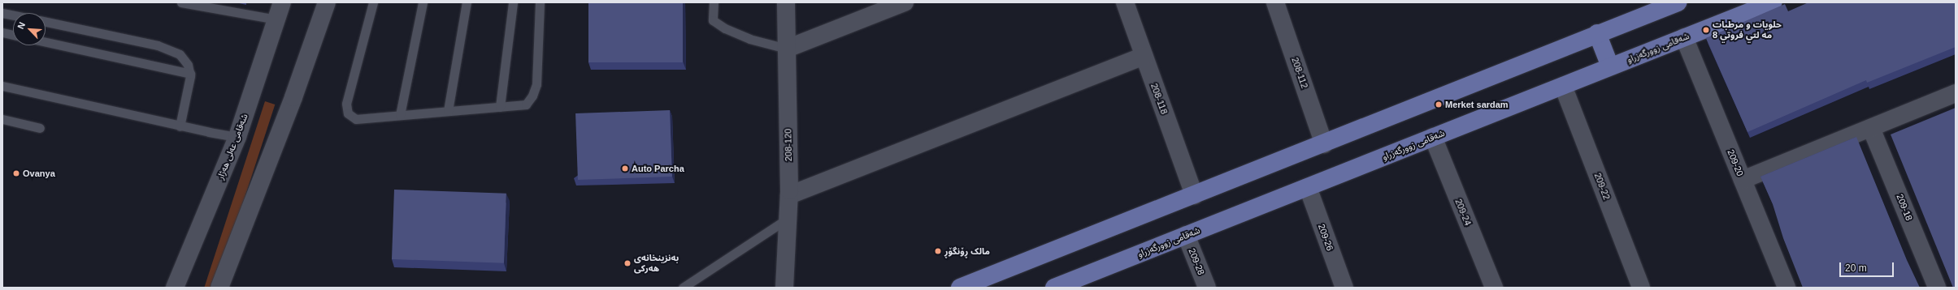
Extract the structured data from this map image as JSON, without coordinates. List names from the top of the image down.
{
  "streets": {
    "main road": ["شەقامی زوورگەزراو"],
    "street": [
      "208-112",
      "208-118",
      "208-120",
      "شەقامی عەلی هەژار",
      "209-20",
      "209-22",
      "209-18",
      "209-24",
      "209-26",
      "209-28"
    ]
  },
  "crossings": [
    ["شەقامی زوورگەزراو", "209-20"],
    ["شەقامی زوورگەزراو", "209-22"],
    ["شەقامی زوورگەزراو", "209-24"],
    ["شەقامی زوورگەزراو", "209-26"],
    ["شەقامی زوورگەزراو", "209-28"]
  ],
  "places": [
    "حلويات و مرطبات مه لتي فروتي 8",
    "Merket sardam",
    "Auto Parcha",
    "Ovanya",
    "مالک ڕۆنگۆڕ",
    "بەنزینخانەی هەرکی"
  ],
  "scale_bar": "20 m",
  "north": "top left"
}
